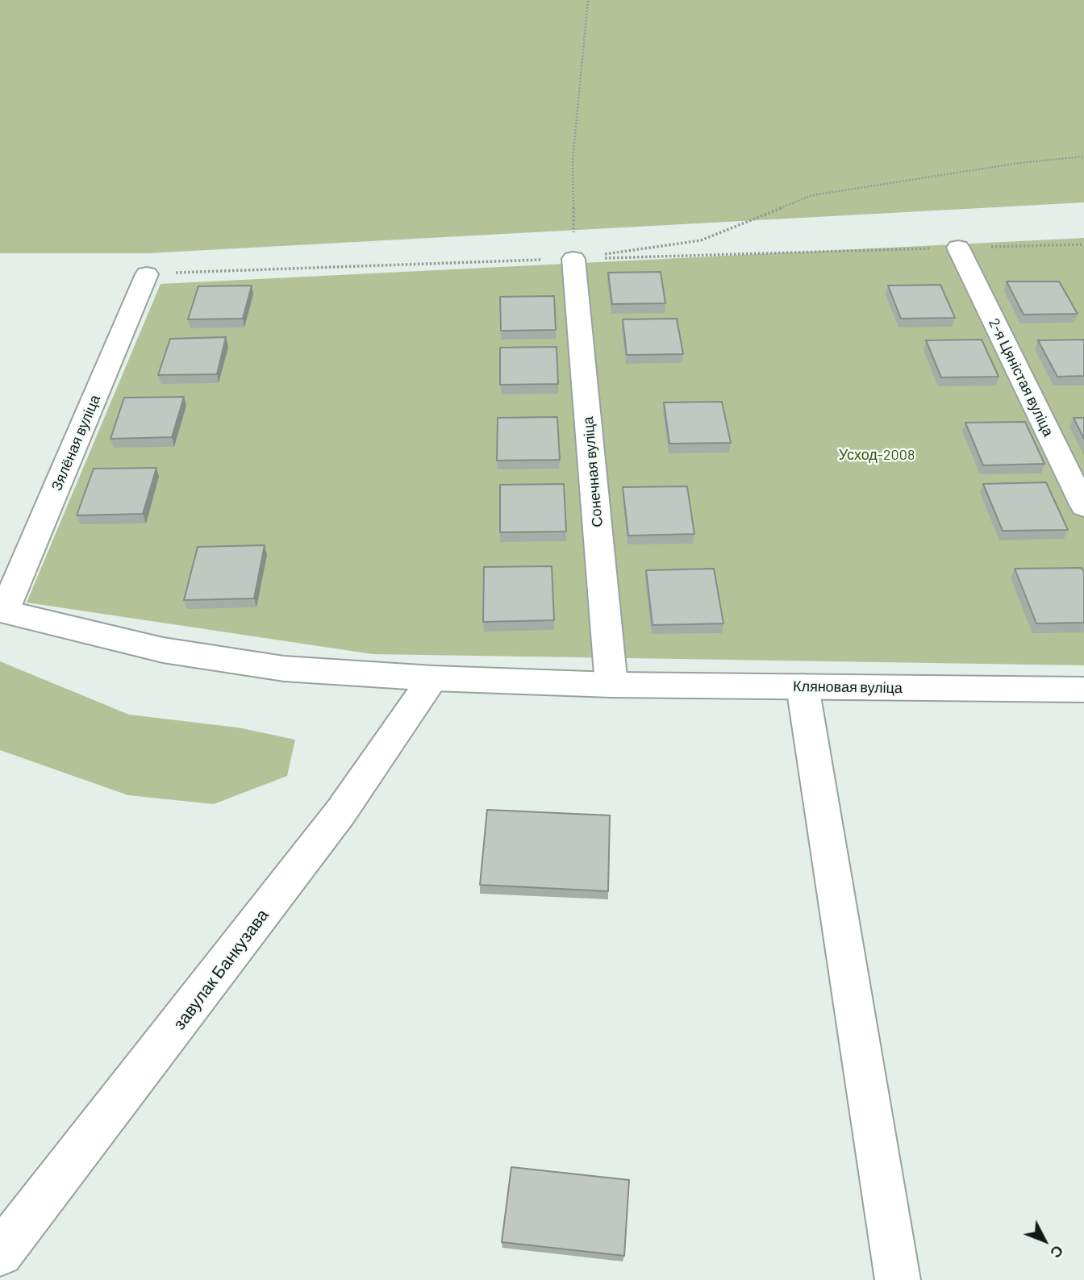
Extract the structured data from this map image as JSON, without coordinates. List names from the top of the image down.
{
  "streets": {
    "street": [
      "2-я Цяністая вуліца",
      "Зялёная вуліца",
      "Сонечная вуліца",
      "Кляновая вуліца",
      "завулак Банкузава"
    ]
  },
  "crossings": [
    ["Зялёная вуліца", "Кляновая вуліца"],
    ["Сонечная вуліца", "Кляновая вуліца"],
    ["Кляновая вуліца", "завулак Банкузава"]
  ],
  "parks": ["Усход-2008"],
  "north": "bottom right"
}
